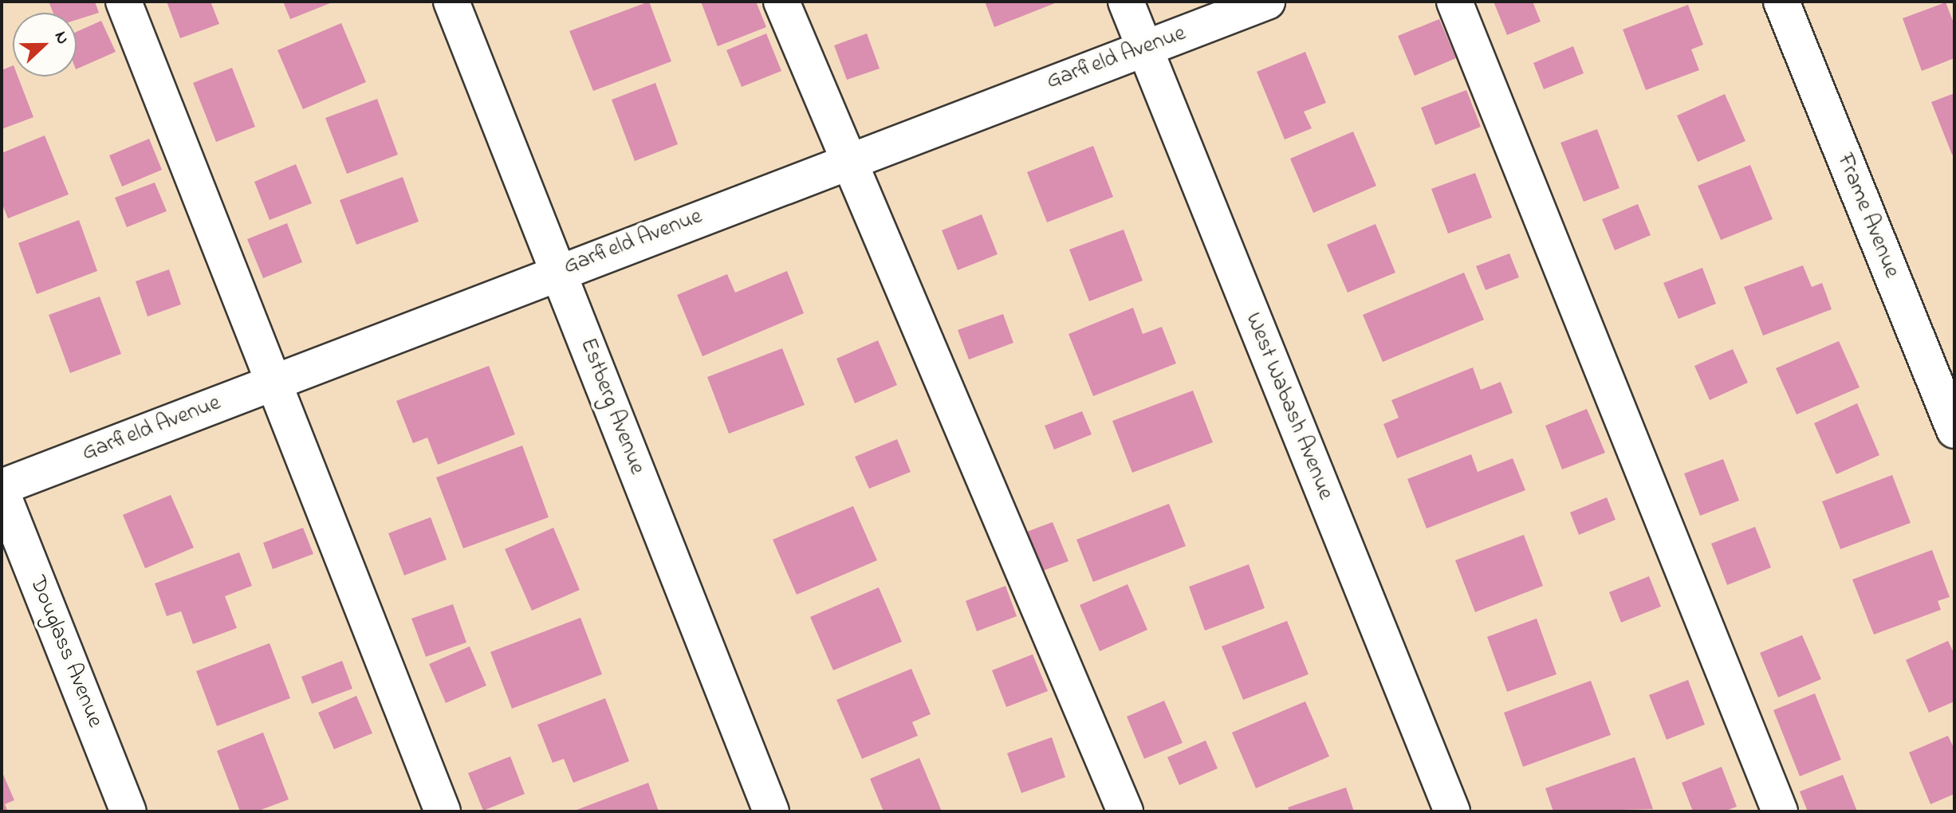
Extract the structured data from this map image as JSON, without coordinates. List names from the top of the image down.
{
  "streets": {
    "street": [
      "Garfield Avenue",
      "Frame Avenue",
      "Estberg Avenue",
      "West Wabash Avenue",
      "Douglass Avenue"
    ]
  },
  "crossings": [
    ["Garfield Avenue", "Estberg Avenue"],
    ["Garfield Avenue", "West Wabash Avenue"]
  ],
  "north": "right"
}
